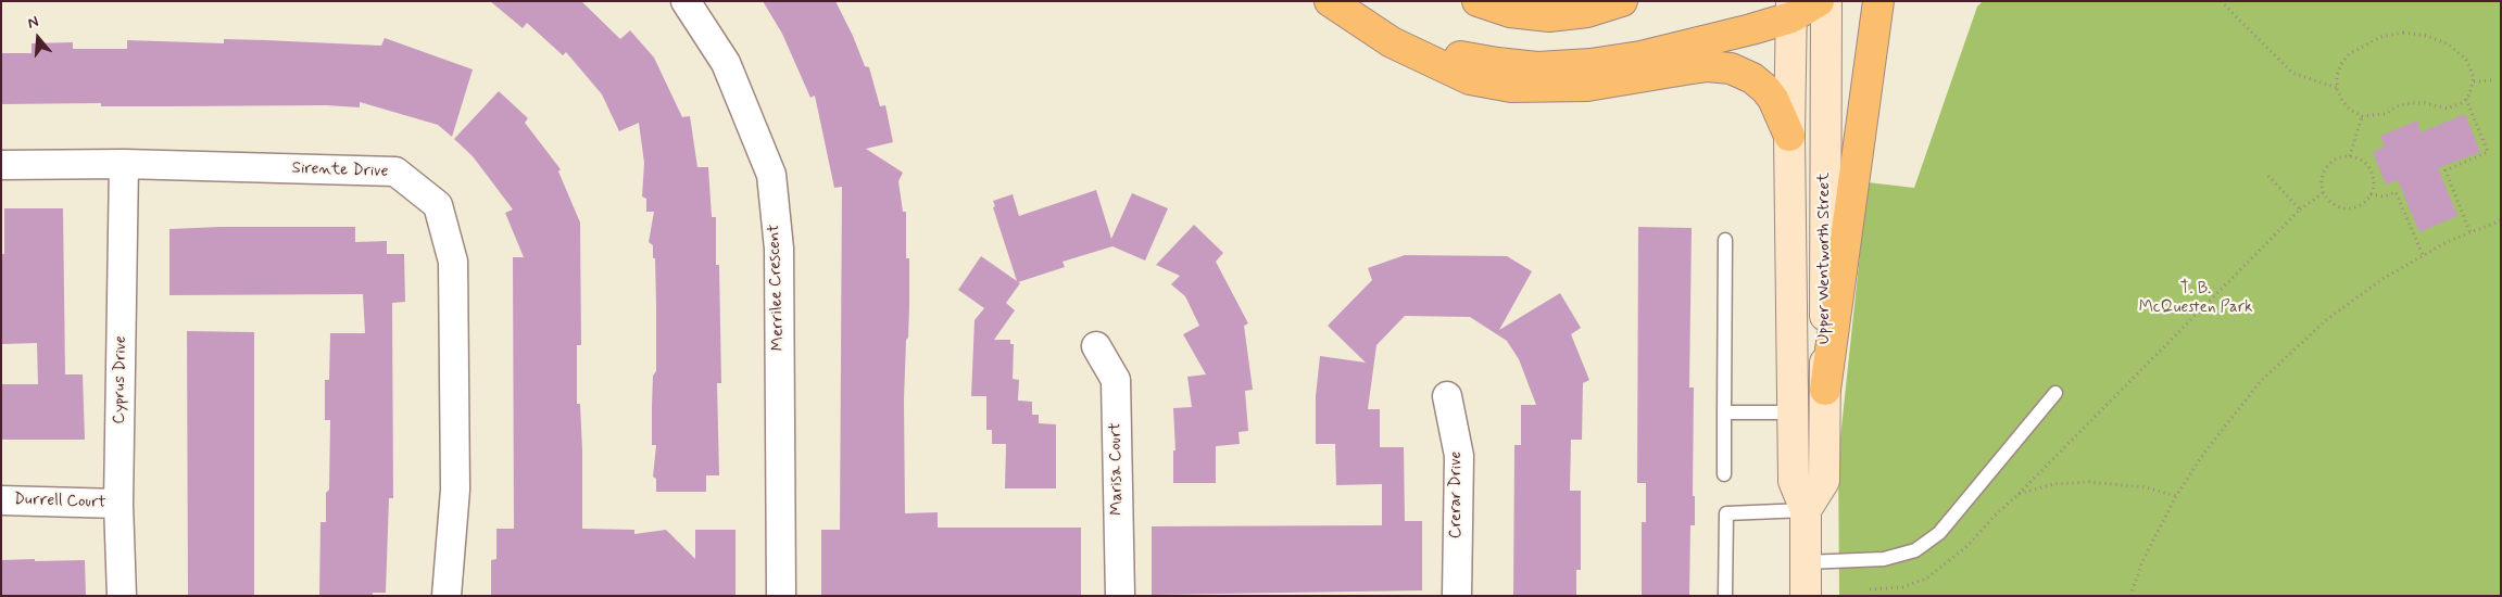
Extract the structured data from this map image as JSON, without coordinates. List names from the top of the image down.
{
  "streets": {
    "main road": ["Upper Wentworth Street"],
    "street": [
      "Sirente Drive",
      "Merrilee Crescent",
      "Cyprus Drive",
      "Marisa Court",
      "Crerar Drive",
      "Durrell Court"
    ]
  },
  "crossings": [
    ["Sirente Drive", "Cyprus Drive"],
    ["Cyprus Drive", "Durrell Court"]
  ],
  "parks": ["T. B. McQuesten Park"],
  "north": "top"
}
